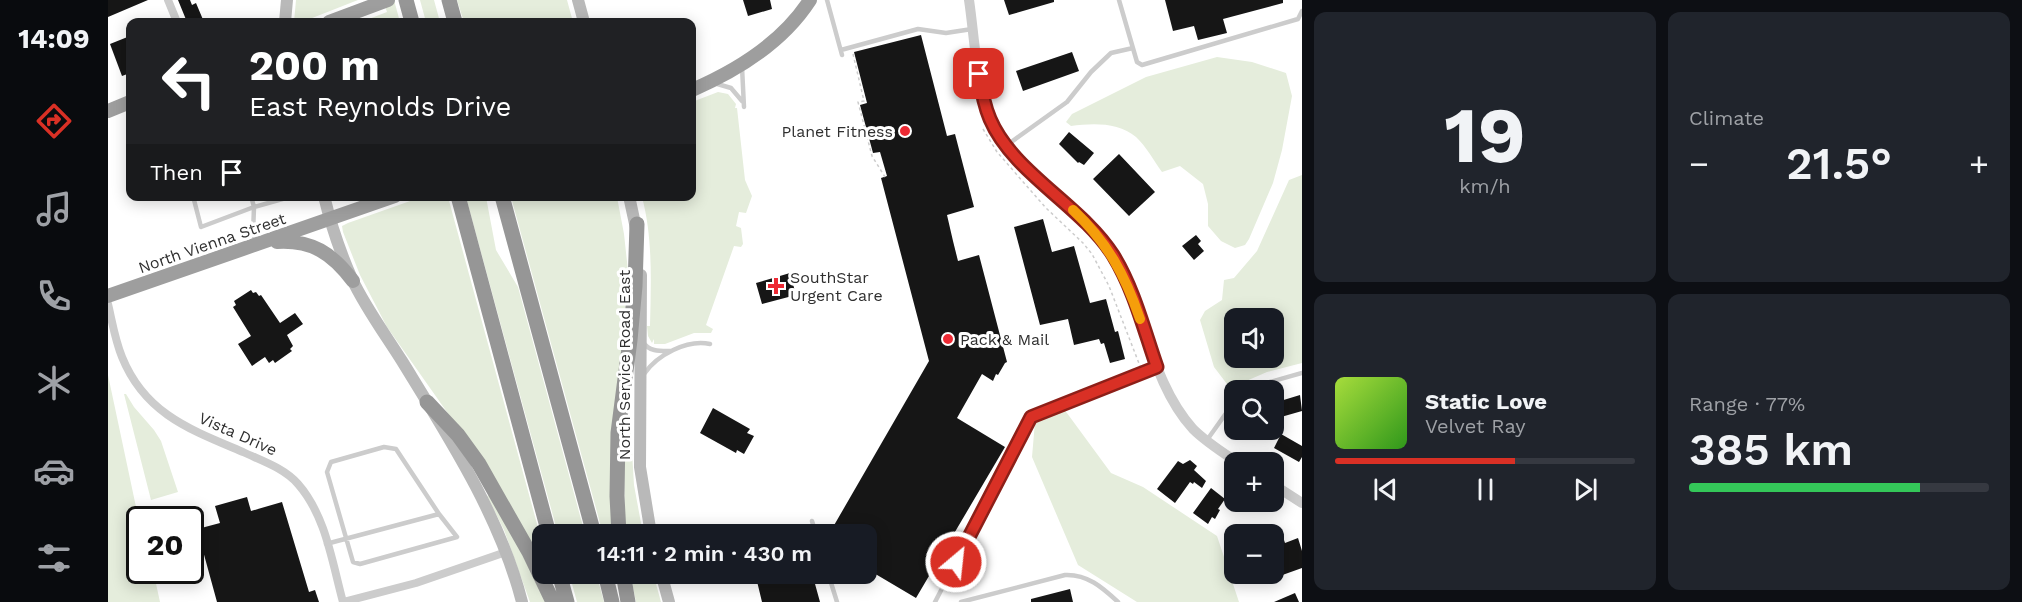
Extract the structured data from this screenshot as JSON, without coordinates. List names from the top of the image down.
{
  "streets": {
    "highway": ["North Vienna Street"],
    "main road": ["North Service Road East"],
    "street": ["Vista Drive"]
  },
  "places": {
    "other": ["Planet Fitness", "Pack & Mail"],
    "health": ["SouthStar Urgent Care"]
  },
  "page": {
    "tabs": "14:09",
    "tile": [
      ["19", "km/h"],
      "Climate",
      ["Range · 77%", "385 km"]
    ],
    "turn": ["200 m", "East Reynolds Drive"],
    "heat": ["−", "21.5°", "+"],
    "then": "Then",
    "map_buttons": ["+", "−"],
    "song": ["Static Love", "Velvet Ray"],
    "limit": "20",
    "trip": "14:11 · 2 min · 430 m"
  }
}
